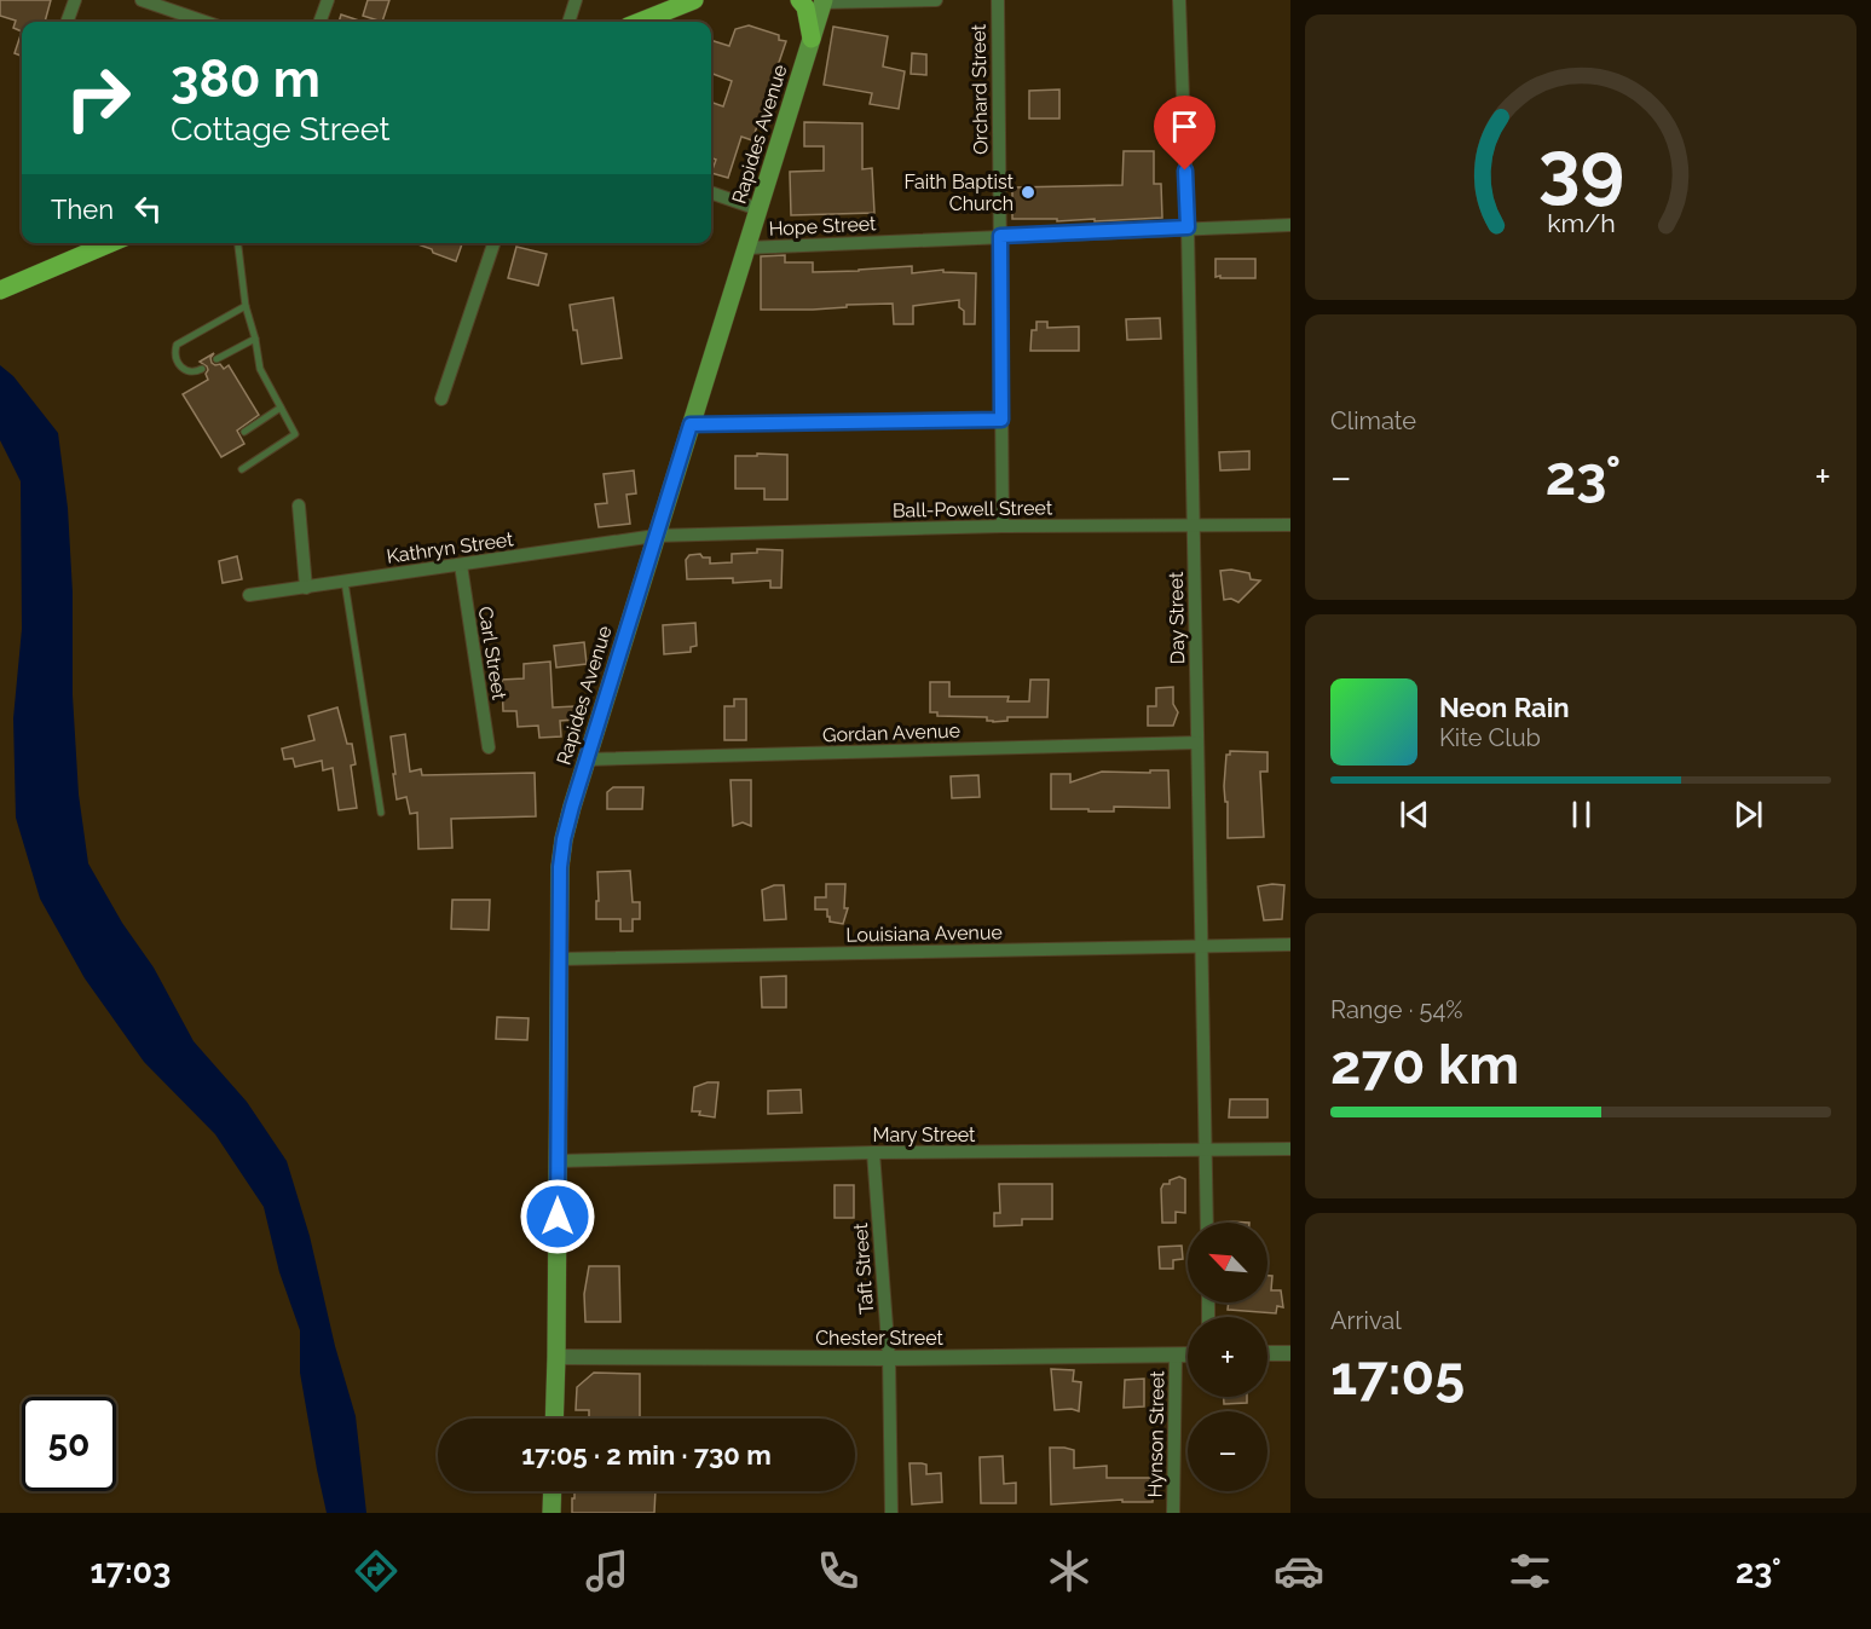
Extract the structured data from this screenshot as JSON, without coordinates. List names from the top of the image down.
{
  "streets": {
    "main road": ["Rapides Avenue"],
    "street": [
      "Orchard Street",
      "Hope Street",
      "Ball-Powell Street",
      "Kathryn Street",
      "Day Street",
      "Carl Street",
      "Gordan Avenue",
      "Louisiana Avenue",
      "Mary Street",
      "Taft Street",
      "Chester Street",
      "Hynson Street"
    ]
  },
  "crossings": [
    ["Orchard Street", "Hope Street"],
    ["Orchard Street", "Ball-Powell Street"],
    ["Rapides Avenue", "Hope Street"],
    ["Rapides Avenue", "Ball-Powell Street"],
    ["Rapides Avenue", "Kathryn Street"],
    ["Rapides Avenue", "Gordan Avenue"],
    ["Rapides Avenue", "Louisiana Avenue"],
    ["Rapides Avenue", "Mary Street"],
    ["Rapides Avenue", "Chester Street"],
    ["Hope Street", "Day Street"],
    ["Ball-Powell Street", "Kathryn Street"],
    ["Ball-Powell Street", "Day Street"],
    ["Kathryn Street", "Carl Street"],
    ["Day Street", "Gordan Avenue"],
    ["Day Street", "Louisiana Avenue"],
    ["Day Street", "Mary Street"],
    ["Mary Street", "Taft Street"],
    ["Taft Street", "Chester Street"],
    ["Chester Street", "Hynson Street"]
  ],
  "places": ["Faith Baptist Church"],
  "north": "top left",
  "page": {
    "turn": ["380 m", "Cottage Street"],
    "then": "Then",
    "tile": [
      "Climate",
      ["Range · 54%", "270 km"],
      ["Arrival", "17:05"]
    ],
    "heat": ["−", "23°", "+"],
    "song": ["Neon Rain", "Kite Club"],
    "map_buttons": ["+", "−"],
    "limit": "50",
    "trip": "17:05 · 2 min · 730 m",
    "tabs": ["17:03", "23°"],
    "gauge": ["39", "km/h"]
  }
}
